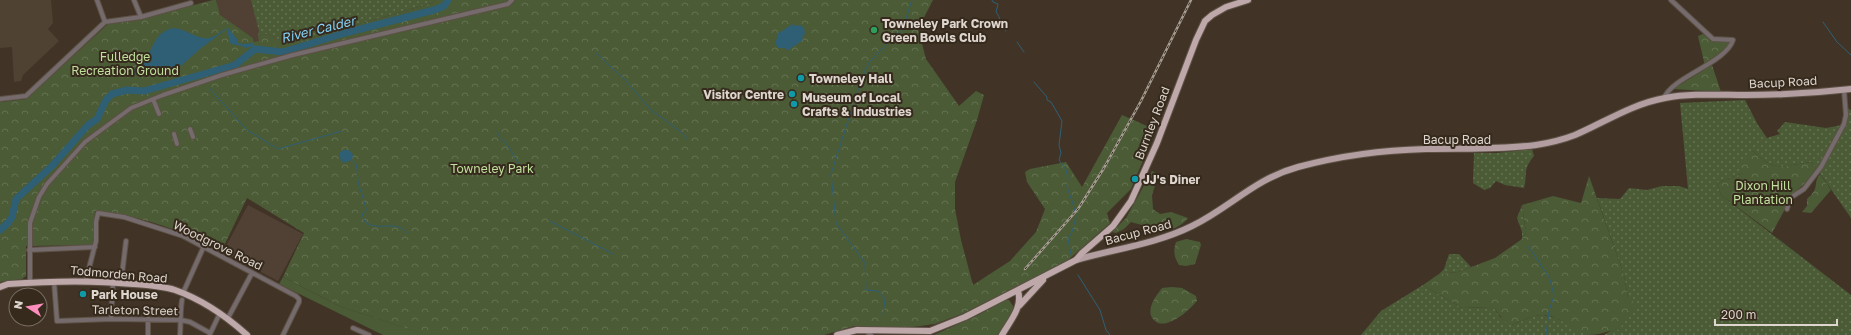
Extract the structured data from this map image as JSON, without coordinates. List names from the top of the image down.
{
  "streets": {
    "highway": ["Burnley Road", "Todmorden Road"],
    "main road": ["Bacup Road"],
    "street": ["Woodgrove Road", "Tarleton Street"]
  },
  "crossings": [
    ["Bacup Road", "Burnley Road"],
    ["Todmorden Road", "Tarleton Street"]
  ],
  "water": ["River Calder"],
  "parks": ["Fulledge Recreation Ground", "Towneley Park", "Dixon Hill Plantation"],
  "places": [
    "Towneley Park Crown Green Bowls Club",
    "Towneley Hall",
    "Visitor Centre",
    "Museum of Local Crafts & Industries",
    "JJ's Diner",
    "Park House"
  ],
  "scale_bar": "200 m",
  "north": "left"
}
